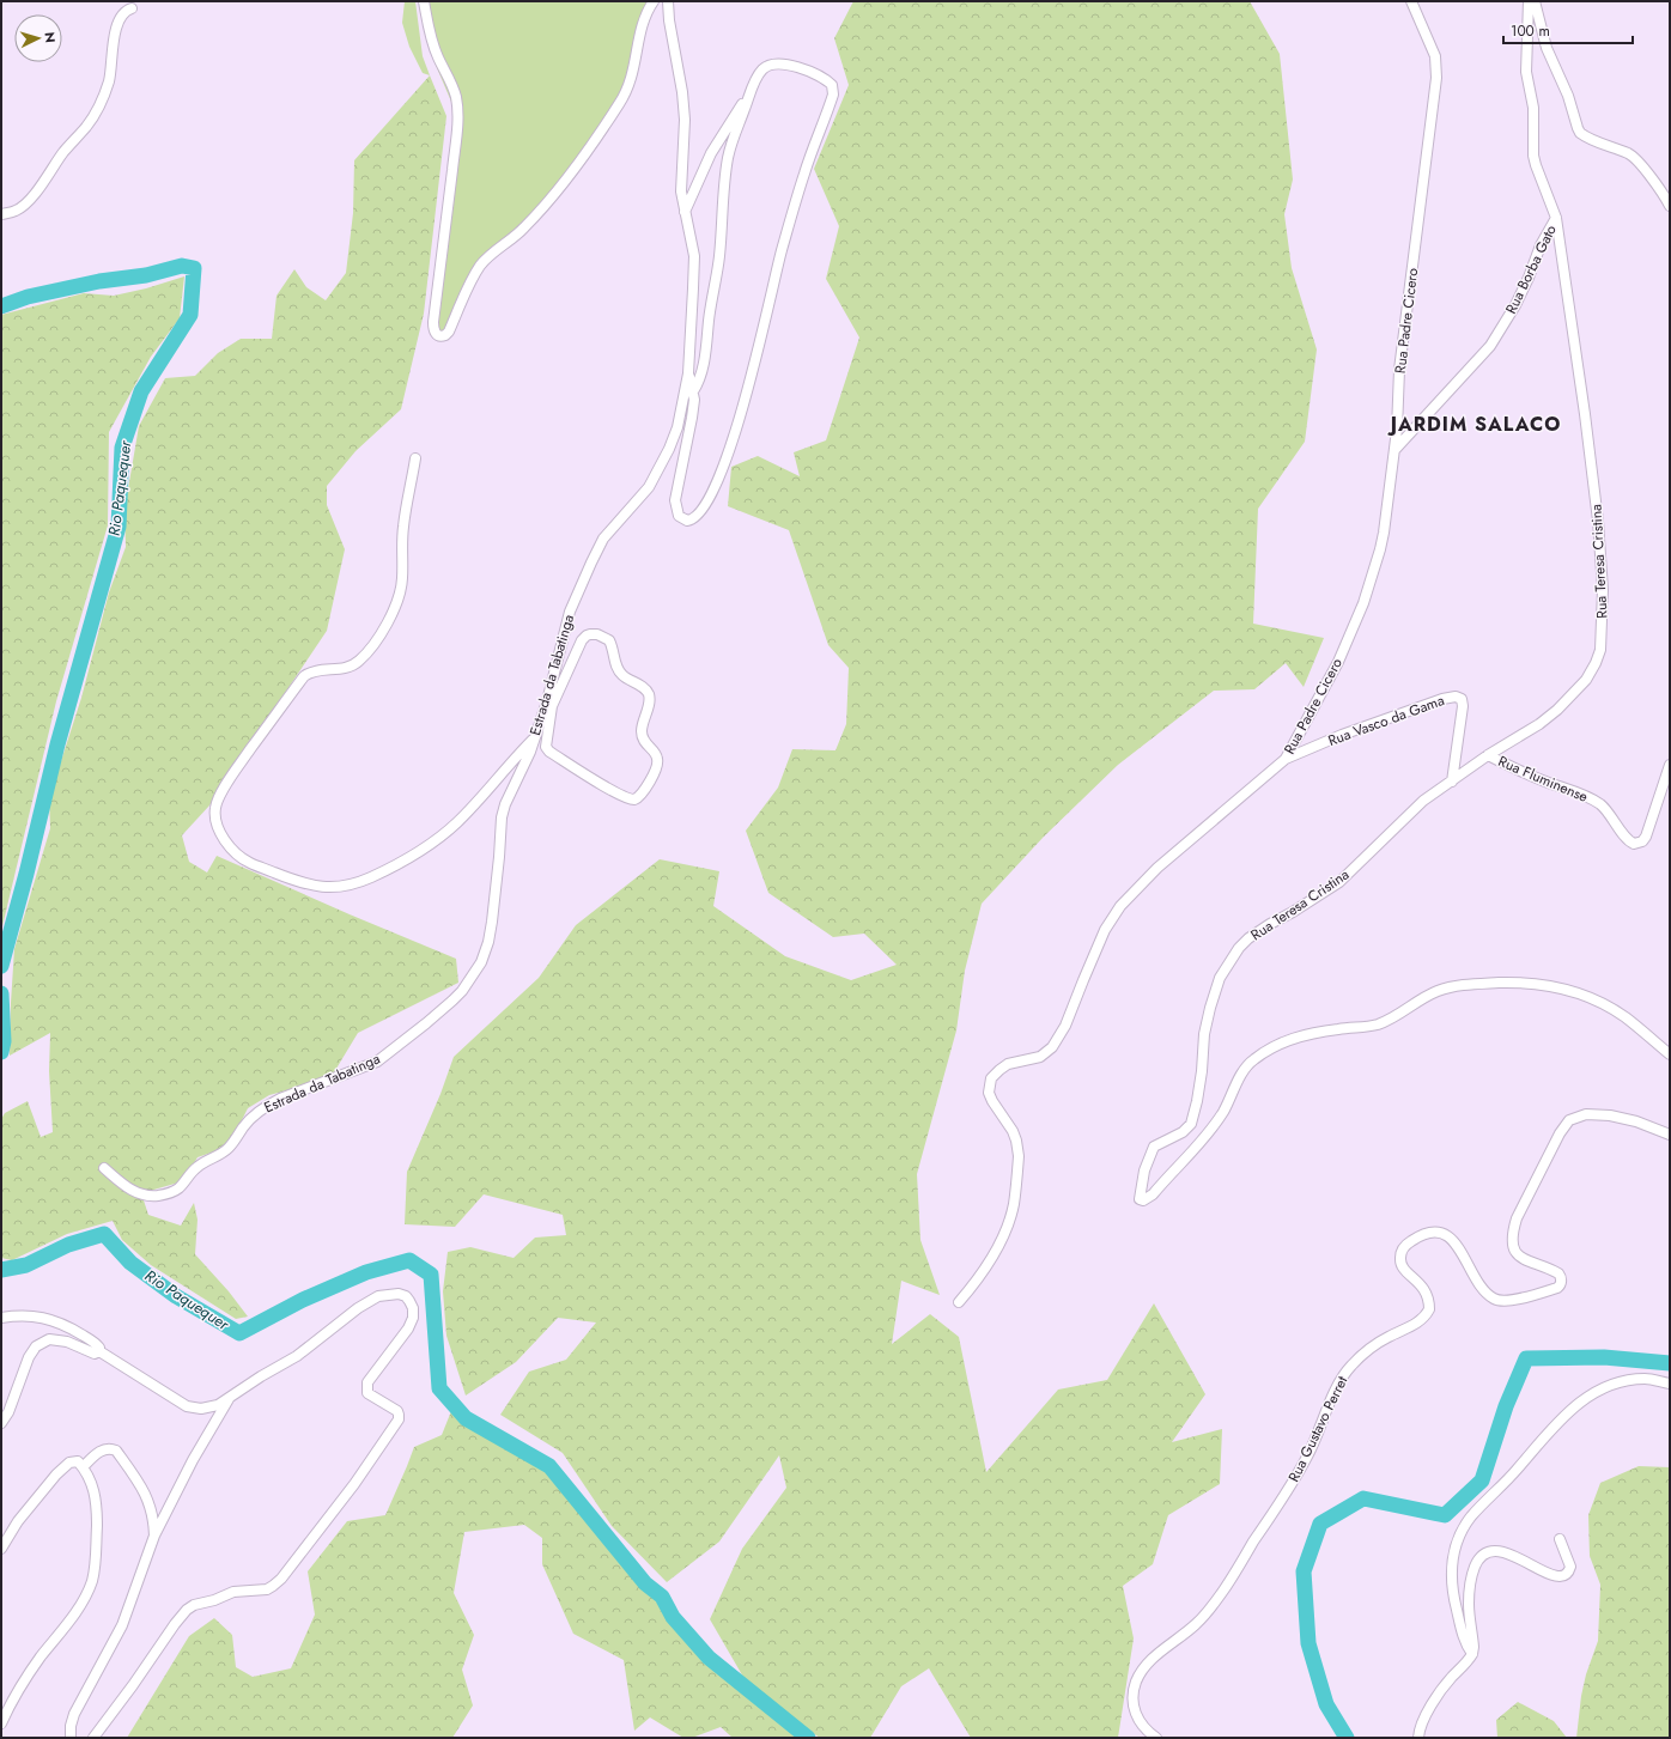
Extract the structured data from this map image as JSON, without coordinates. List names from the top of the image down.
{
  "streets": {
    "street": [
      "Rua Borba Gato",
      "Rua Padre Cicero",
      "Rua Teresa Cristina",
      "Estrada da Tabatinga",
      "Rua Vasco da Gama",
      "Rua Fluminense",
      "Rua Gustavo Perret"
    ]
  },
  "crossings": [
    ["Rua Borba Gato", "Rua Padre Cicero"],
    ["Rua Borba Gato", "Rua Teresa Cristina"],
    ["Rua Padre Cicero", "Rua Vasco da Gama"],
    ["Rua Teresa Cristina", "Rua Vasco da Gama"],
    ["Rua Teresa Cristina", "Rua Fluminense"]
  ],
  "districts": ["JARDIM SALACO"],
  "water": ["Rio Paquequer"],
  "scale_bar": "100 m",
  "north": "right"
}
